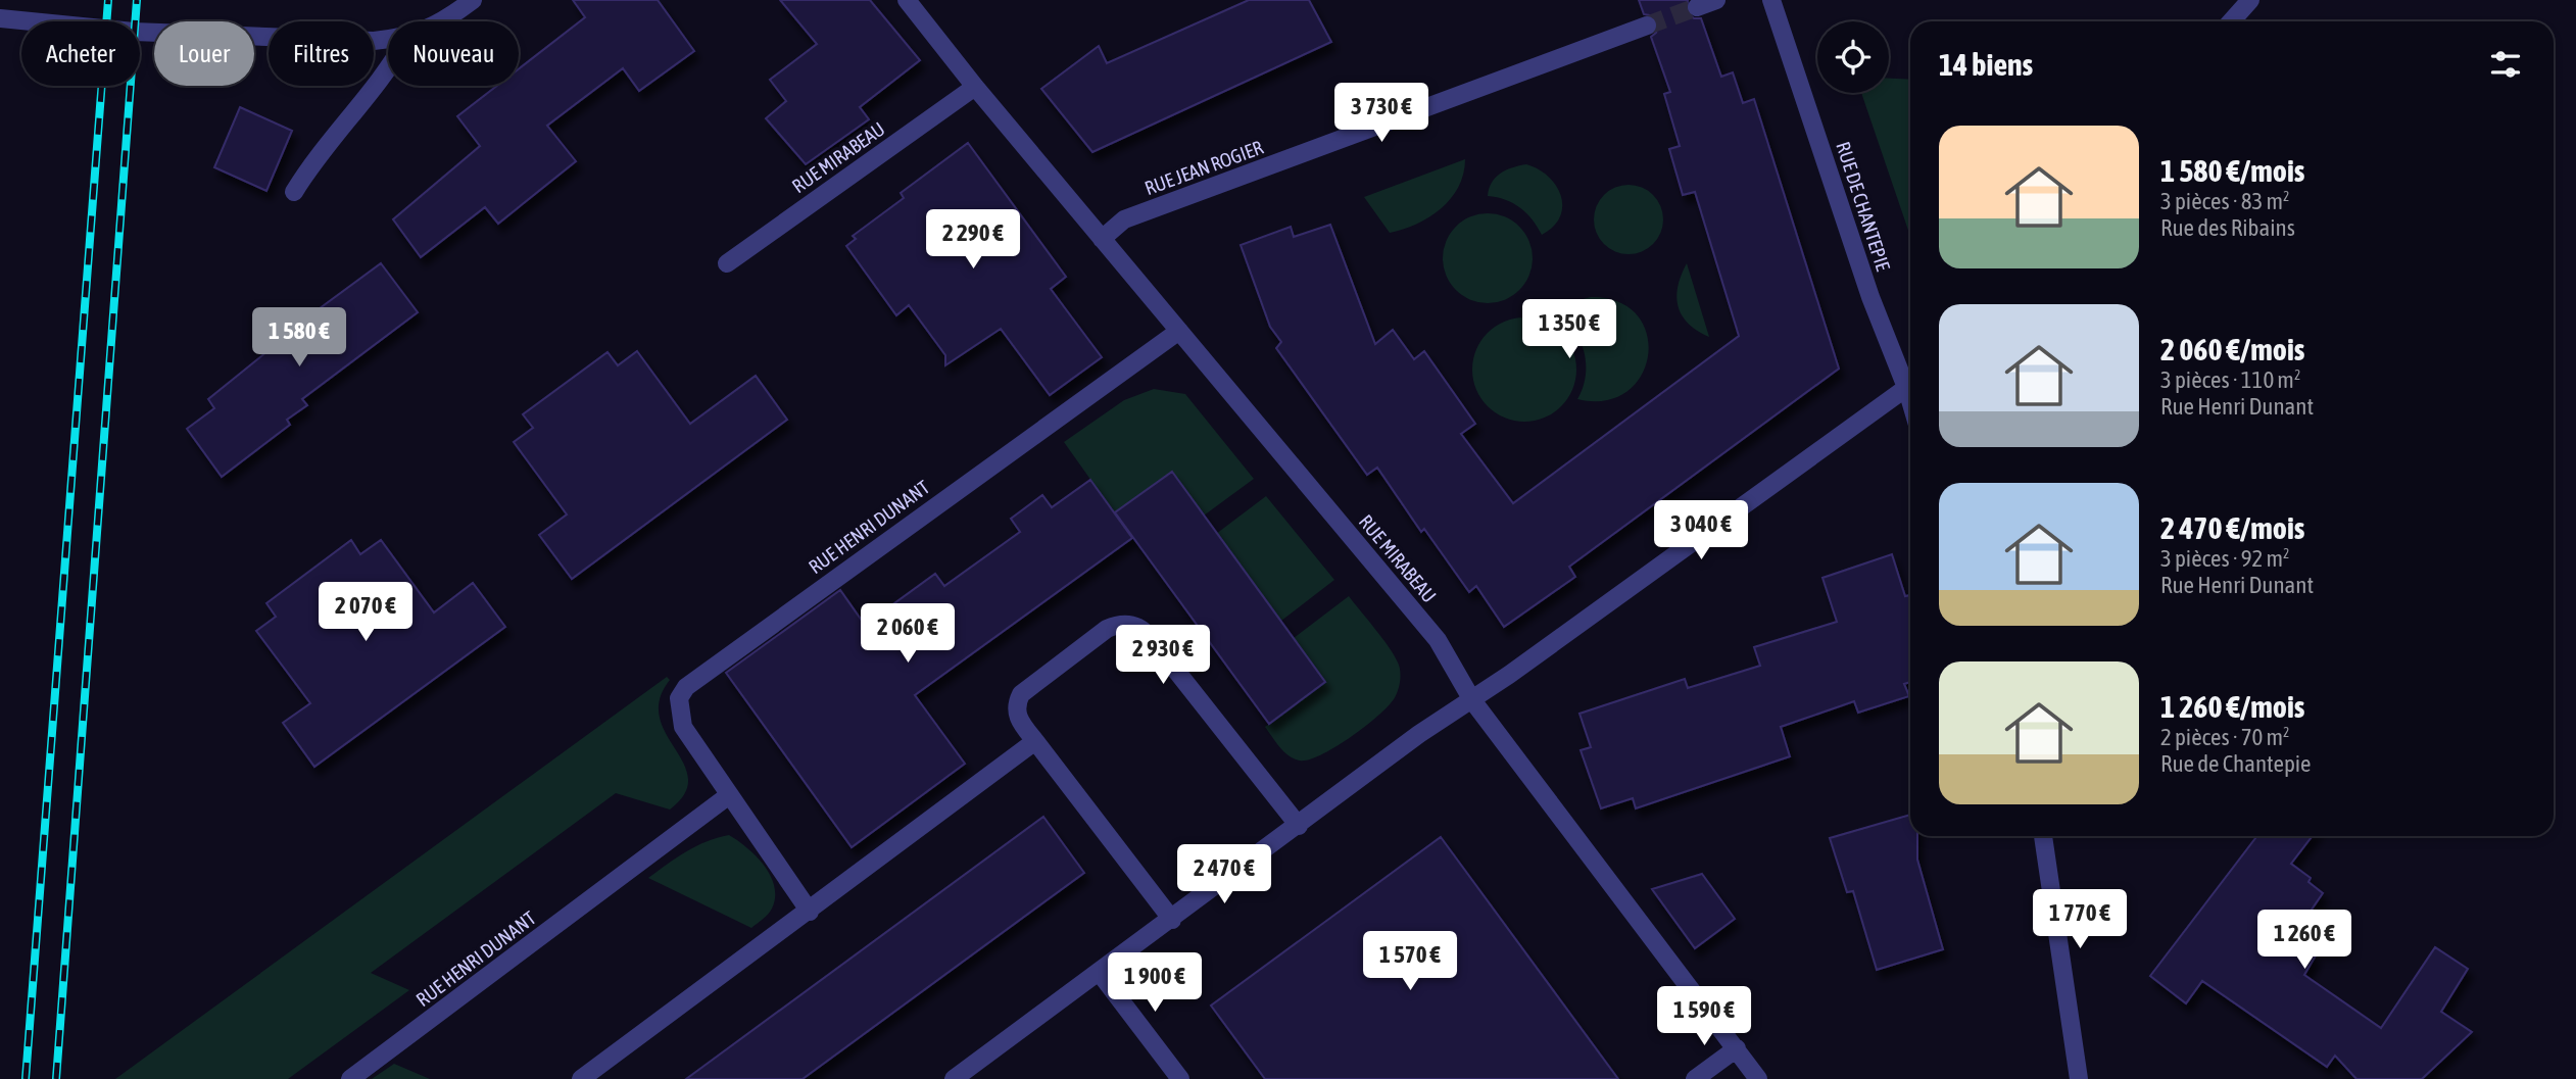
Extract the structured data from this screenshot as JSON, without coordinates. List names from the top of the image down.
{
  "streets": {
    "street": [
      "RUE MIRABEAU",
      "RUE JEAN ROGIER",
      "RUE DE CHANTEPIE",
      "RUE HENRI DUNANT"
    ]
  },
  "crossings": [
    ["RUE MIRABEAU", "RUE JEAN ROGIER"],
    ["RUE MIRABEAU", "RUE HENRI DUNANT"]
  ],
  "page": {
    "chip": [
      "Acheter",
      "Louer",
      "Filtres",
      "Nouveau"
    ],
    "heading": "14 biens",
    "price": [
      "3 730 €",
      "2 290 €",
      "1 350 €",
      "1 580 €",
      "3 040 €",
      "2 070 €",
      "2 060 €",
      "2 930 €",
      "2 470 €",
      "1 770 €",
      "1 260 €",
      "1 570 €",
      "1 900 €",
      "1 590 €"
    ],
    "list": [
      {
        "name": "1 580 €/mois",
        "note": "3 pièces · 83 m² · Rue des Ribains"
      },
      {
        "name": "2 060 €/mois",
        "note": "3 pièces · 110 m² · Rue Henri Dunant"
      },
      {
        "name": "2 470 €/mois",
        "note": "3 pièces · 92 m² · Rue Henri Dunant"
      },
      {
        "name": "1 260 €/mois",
        "note": "2 pièces · 70 m² · Rue de Chantepie"
      }
    ]
  }
}
